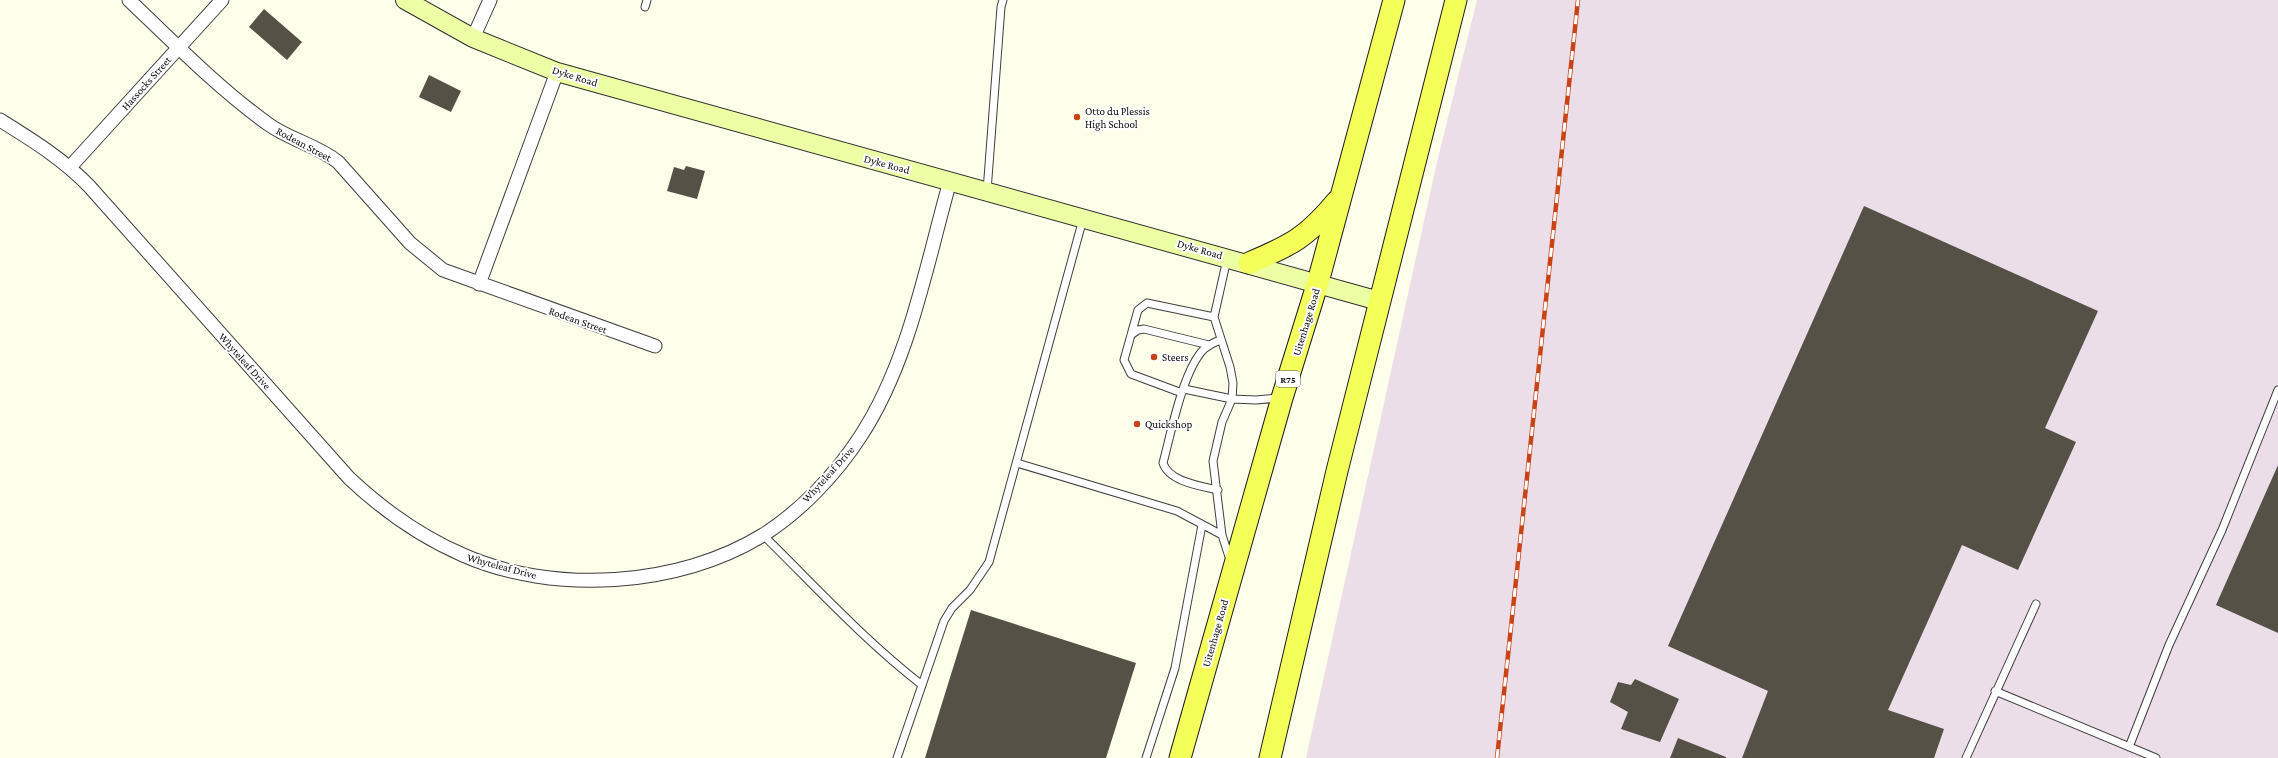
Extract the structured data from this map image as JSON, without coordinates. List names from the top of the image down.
{
  "streets": {
    "main road": ["Uitenhage Road", "R75"],
    "street": [
      "Dyke Road",
      "Hassocks Street",
      "Rodean Street",
      "Whyteleaf Drive"
    ]
  },
  "crossings": [
    ["Dyke Road", "Uitenhage Road"],
    ["Dyke Road", "Whyteleaf Drive"],
    ["Hassocks Street", "Rodean Street"],
    ["Hassocks Street", "Whyteleaf Drive"]
  ],
  "places": ["Otto du Plessis High School", "Steers", "Quickshop"]
}
